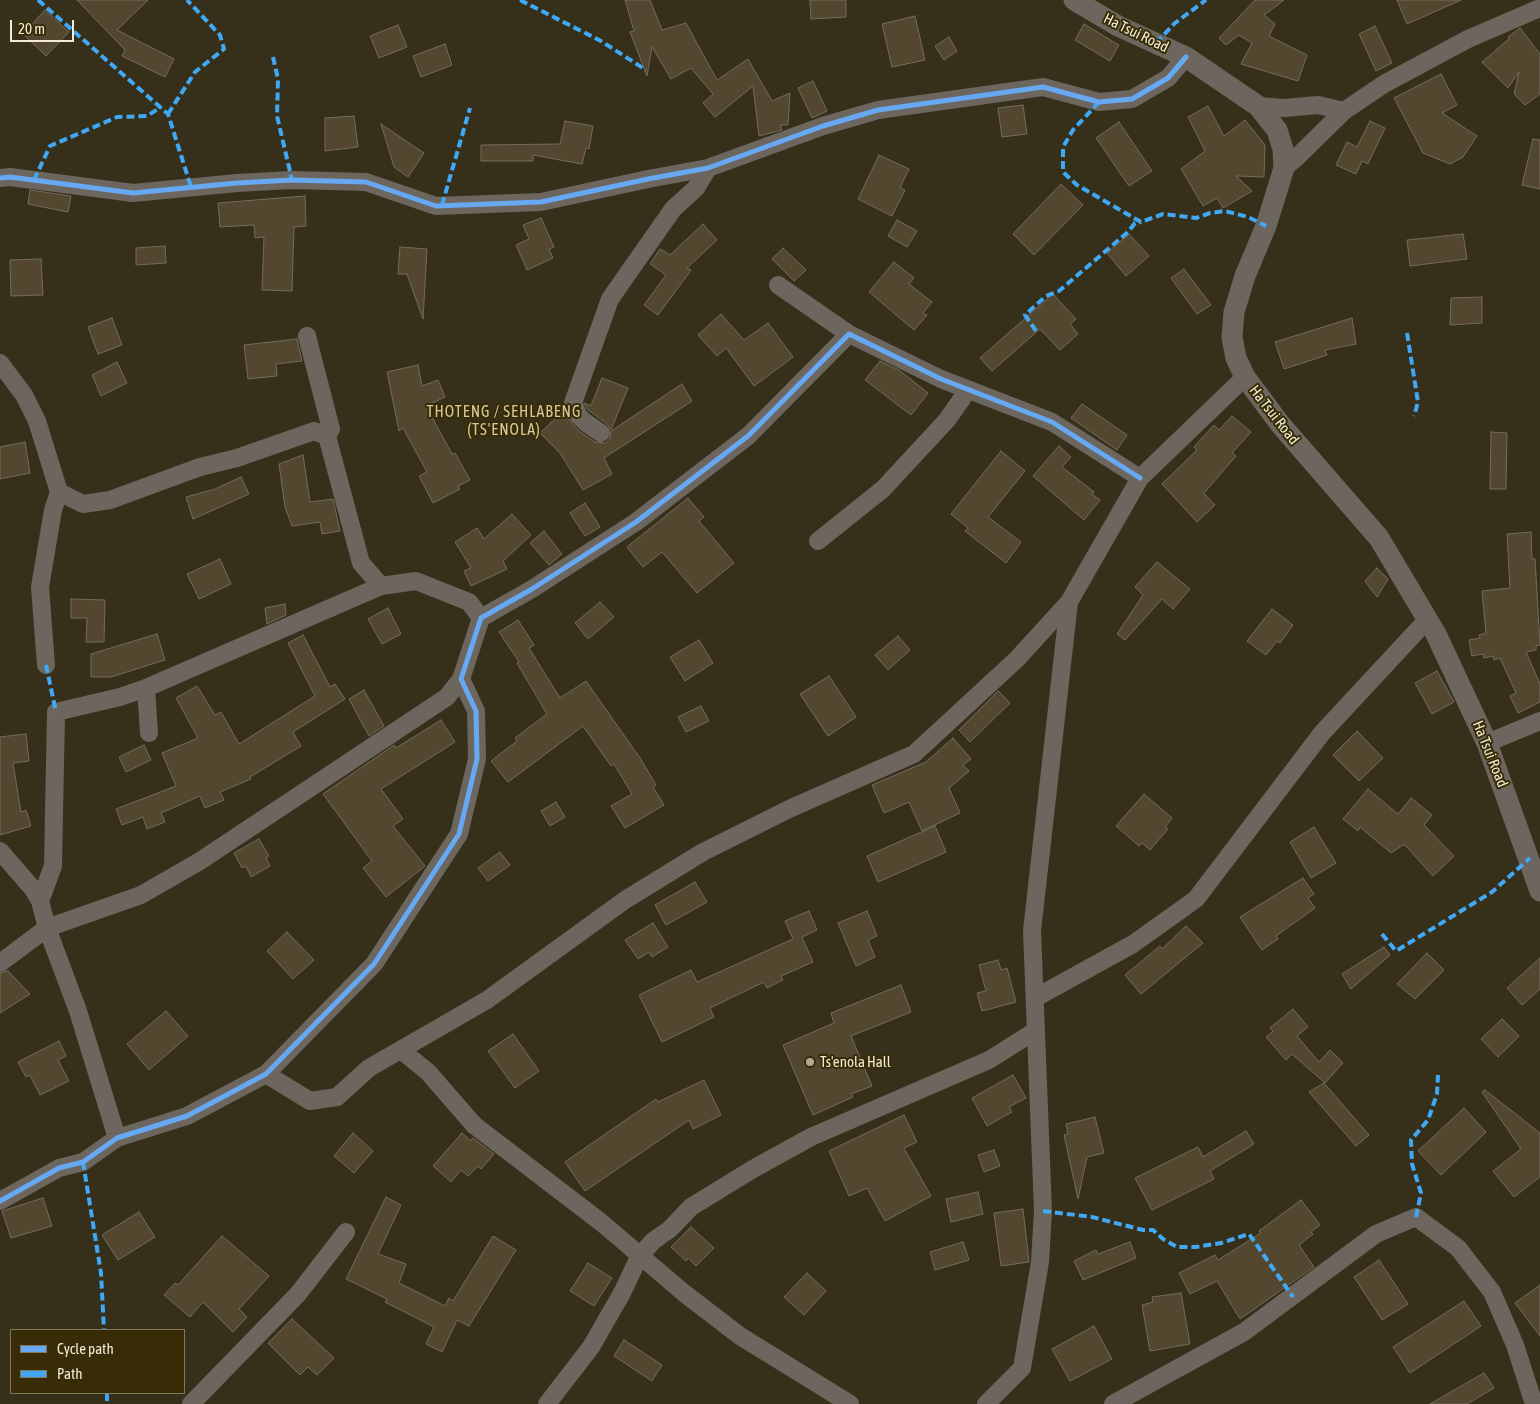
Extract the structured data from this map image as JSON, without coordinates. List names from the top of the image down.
{
  "streets": {
    "street": ["Ha Tsui Road"]
  },
  "districts": ["THOTENG / SEHLABENG (TS'ENOLA)"],
  "places": ["Ts'enola Hall"],
  "legend": ["Cycle path", "Path"],
  "scale_bar": "20 m"
}
